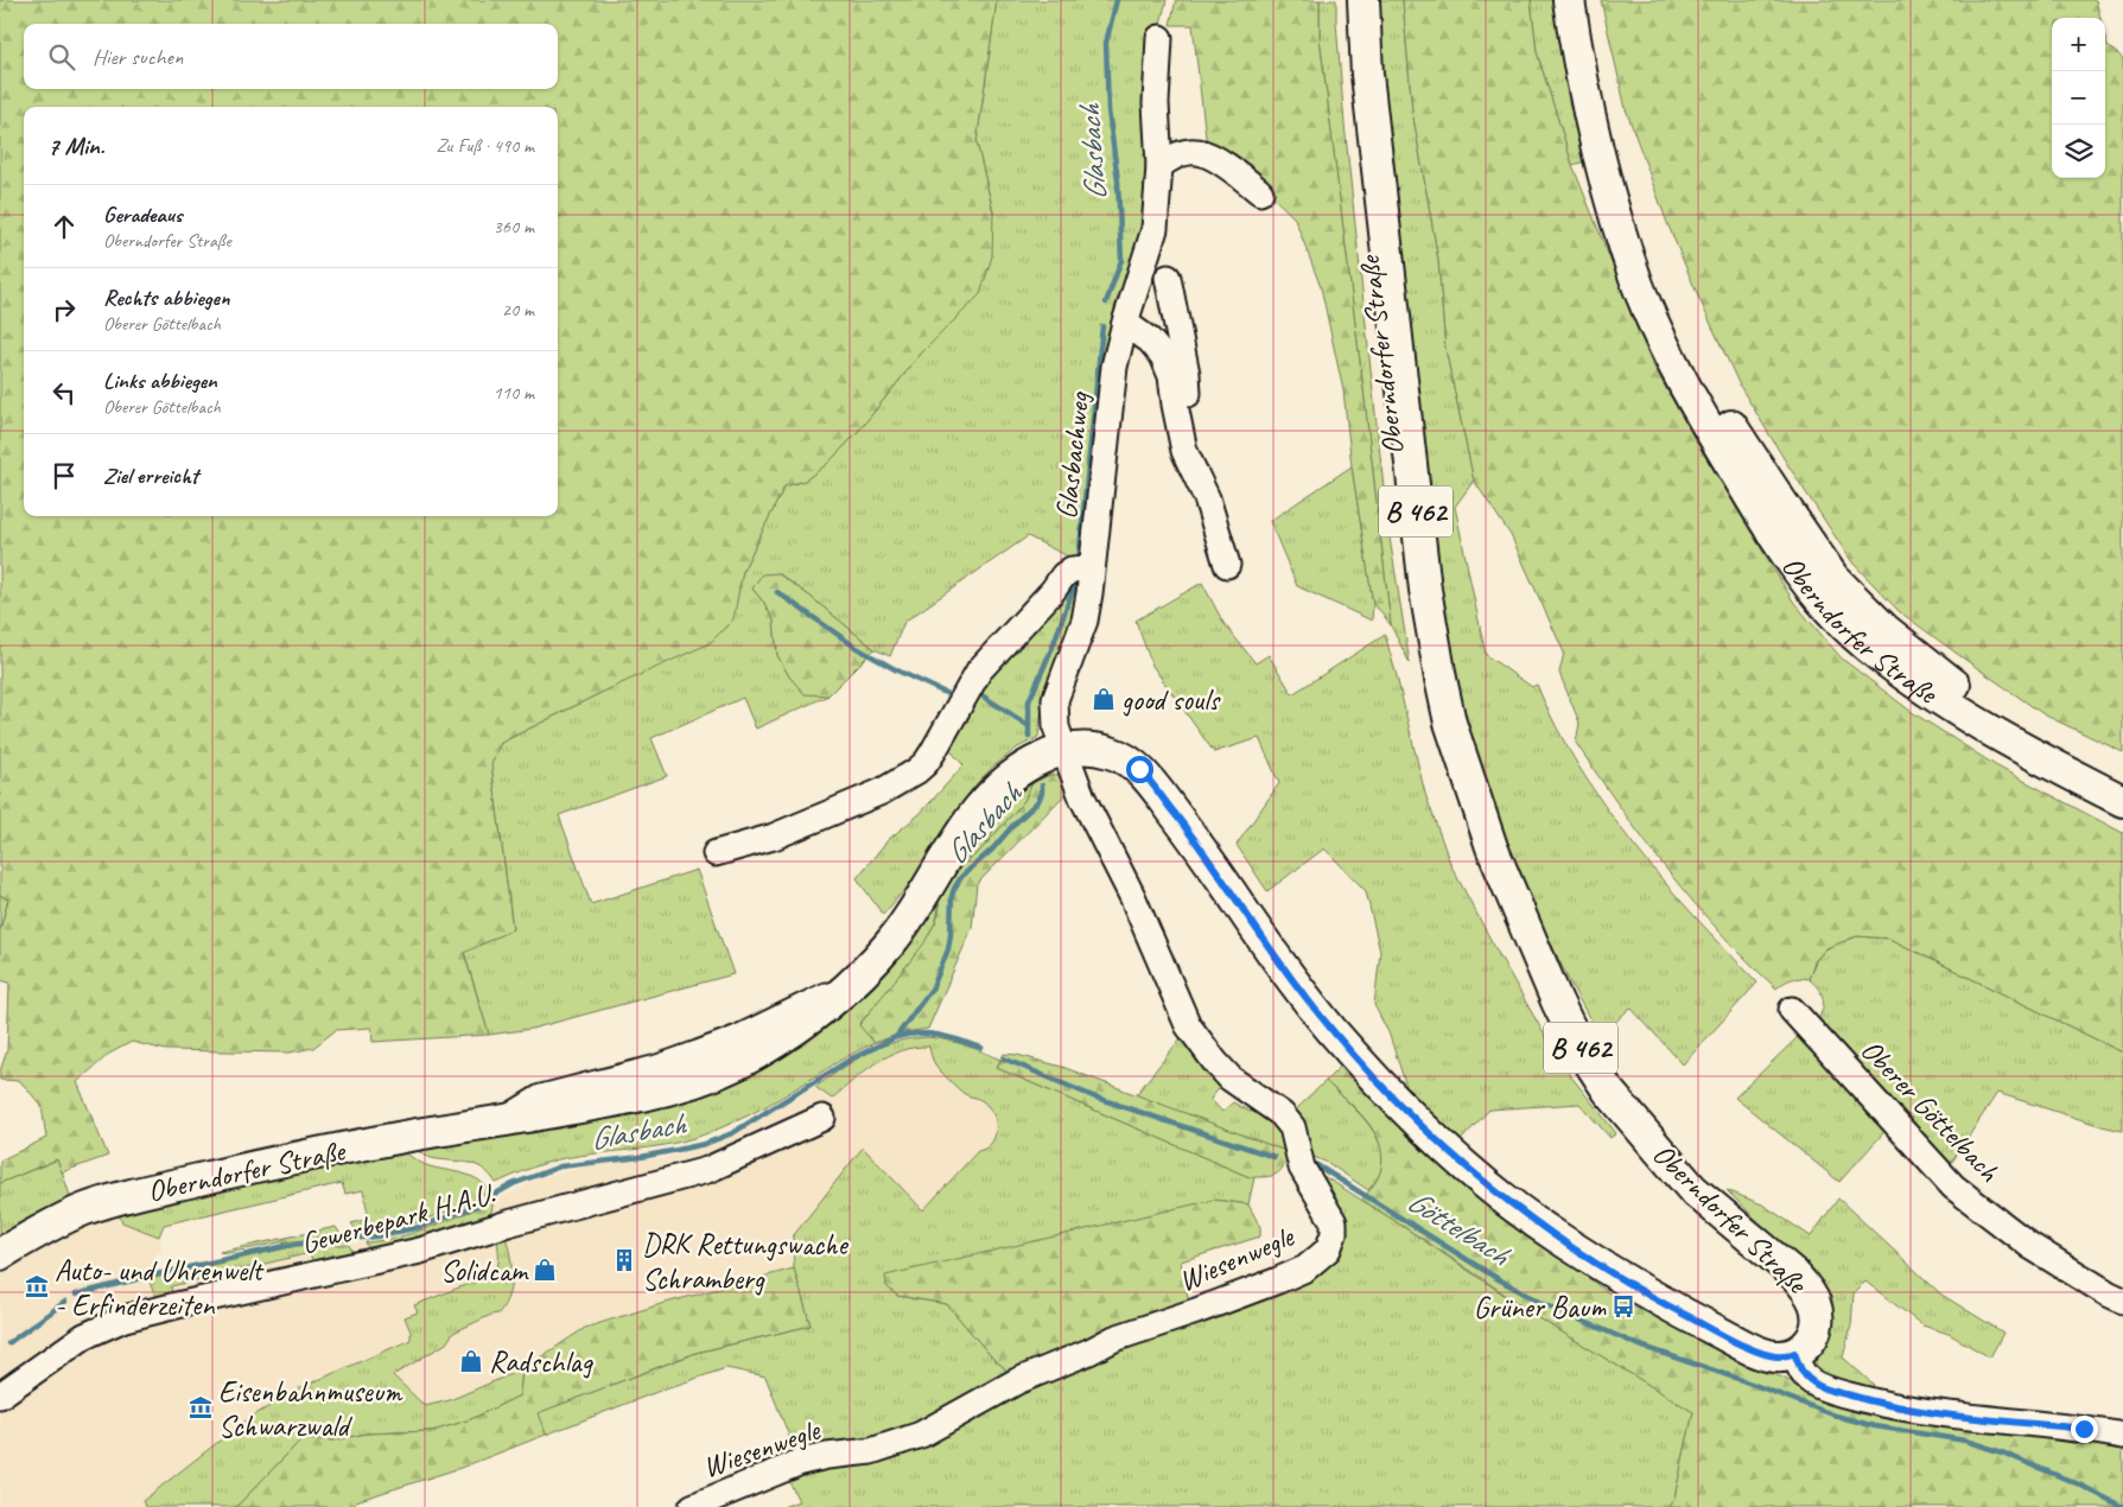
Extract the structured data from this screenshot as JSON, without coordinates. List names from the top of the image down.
{
  "streets": {
    "main road": ["Oberndorfer Straße", "B 462"],
    "street": [
      "Glasbachweg",
      "Oberer Göttelbach",
      "Gewerbepark H.A.U.",
      "Wiesenwegle"
    ]
  },
  "crossings": [
    ["Oberndorfer Straße", "Glasbachweg"],
    ["Oberndorfer Straße", "Wiesenwegle"],
    ["Glasbachweg", "Wiesenwegle"]
  ],
  "water": ["Glasbach", "Göttelbach"],
  "places": {
    "shop": ["good souls", "Solidcam", "Radschlag"],
    "building": ["DRK Rettungswache Schramberg"],
    "museum": ["Auto- und Uhrenwelt - Erfinderzeiten", "Eisenbahnmuseum Schwarzwald"],
    "bus stop": ["Grüner Baum"]
  },
  "page": {
    "map_buttons": ["+", "−"],
    "search": "Hier suchen",
    "heading": ["7 Min.", "Zu Fuß · 490 m"],
    "list": [
      ["Geradeaus", "Oberndorfer Straße", "360 m"],
      ["Rechts abbiegen", "Oberer Göttelbach", "20 m"],
      ["Links abbiegen", "Oberer Göttelbach", "110 m"],
      "Ziel erreicht"
    ]
  }
}
